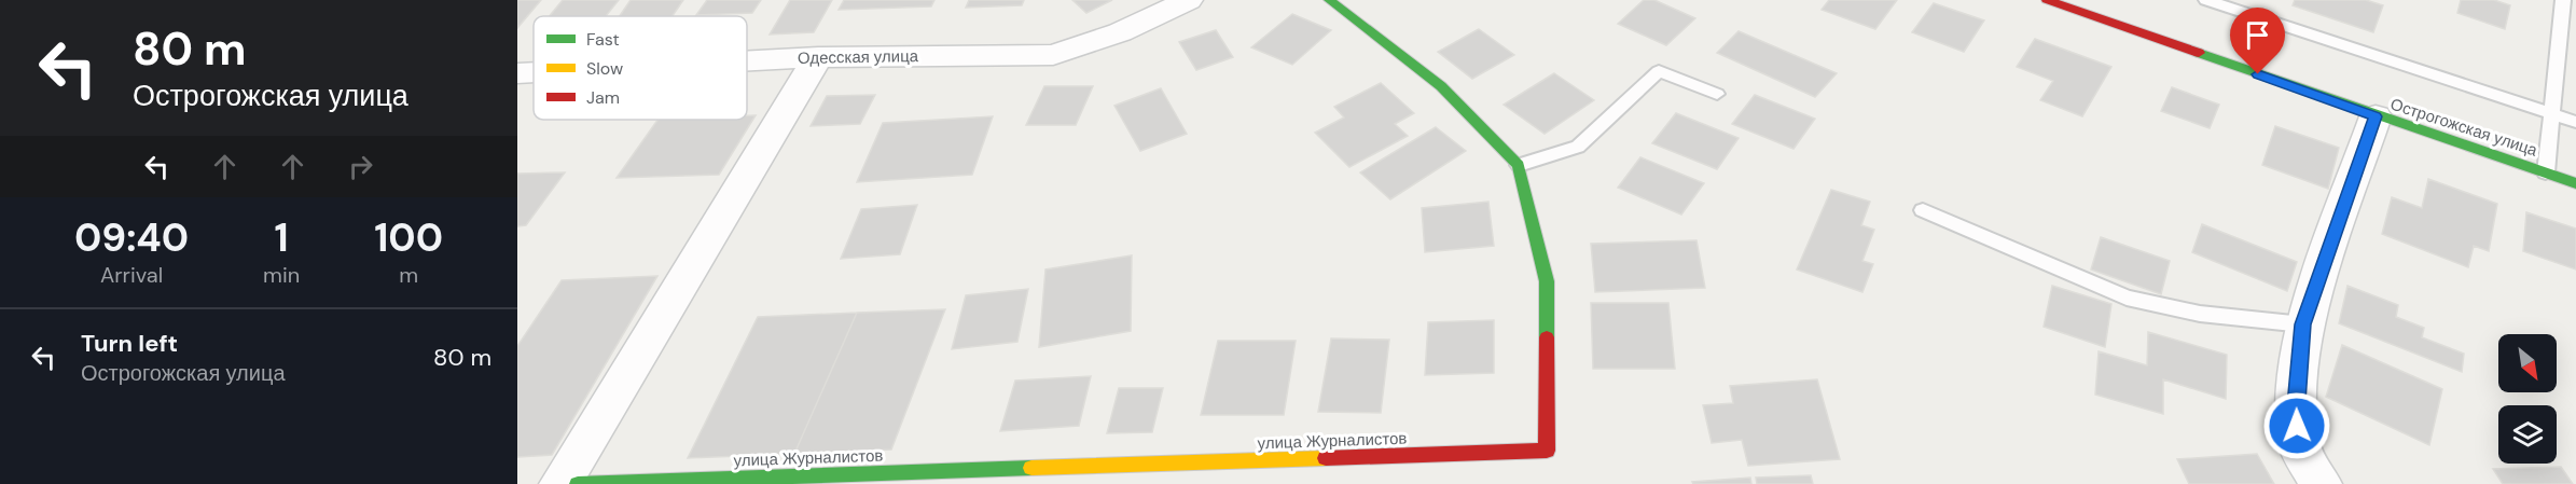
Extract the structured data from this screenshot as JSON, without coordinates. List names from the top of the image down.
{
  "streets": {
    "street": ["Одесская улица", "Острогожская улица", "улица Журналистов"]
  },
  "legend": ["Fast", "Slow", "Jam"],
  "north": "bottom right",
  "page": {
    "turn": ["80 m", "Острогожская улица"],
    "eta": [
      "09:40",
      "Arrival",
      "1",
      "min",
      "100",
      "m"
    ],
    "list": [
      {
        "name": "Turn left",
        "note": "Острогожская улица",
        "value": "80 m"
      }
    ]
  }
}
